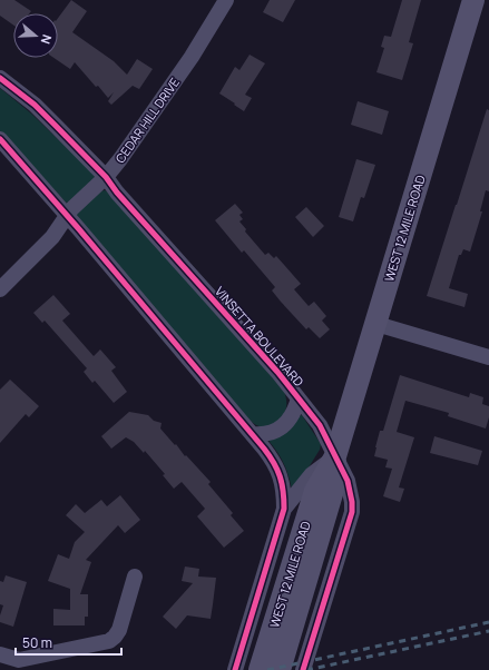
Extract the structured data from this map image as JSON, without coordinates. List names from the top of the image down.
{
  "streets": {
    "main road": ["WEST 12 MILE ROAD"],
    "street": ["CEDAR HILL DRIVE", "VINSETTA BOULEVARD"]
  },
  "crossings": [
    ["CEDAR HILL DRIVE", "VINSETTA BOULEVARD"],
    ["WEST 12 MILE ROAD", "VINSETTA BOULEVARD"]
  ],
  "scale_bar": "50 m",
  "north": "right"
}
